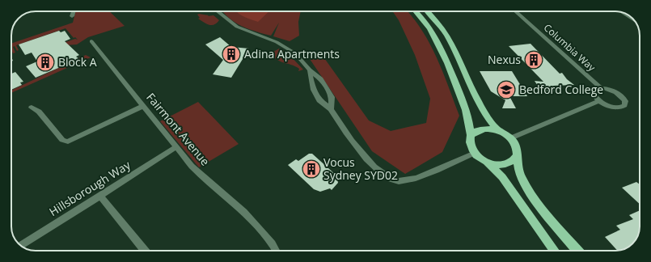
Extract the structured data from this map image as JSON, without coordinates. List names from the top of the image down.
{
  "streets": {
    "street": ["Columbia Way", "Fairmont Avenue", "Hillsborough Way"]
  },
  "crossings": [
    ["Fairmont Avenue", "Hillsborough Way"]
  ],
  "places": {
    "building": [
      "Adina Apartments",
      "Nexus",
      "Block A",
      "Vocus Sydney SYD02"
    ],
    "school or university": ["Bedford College"]
  }
}
